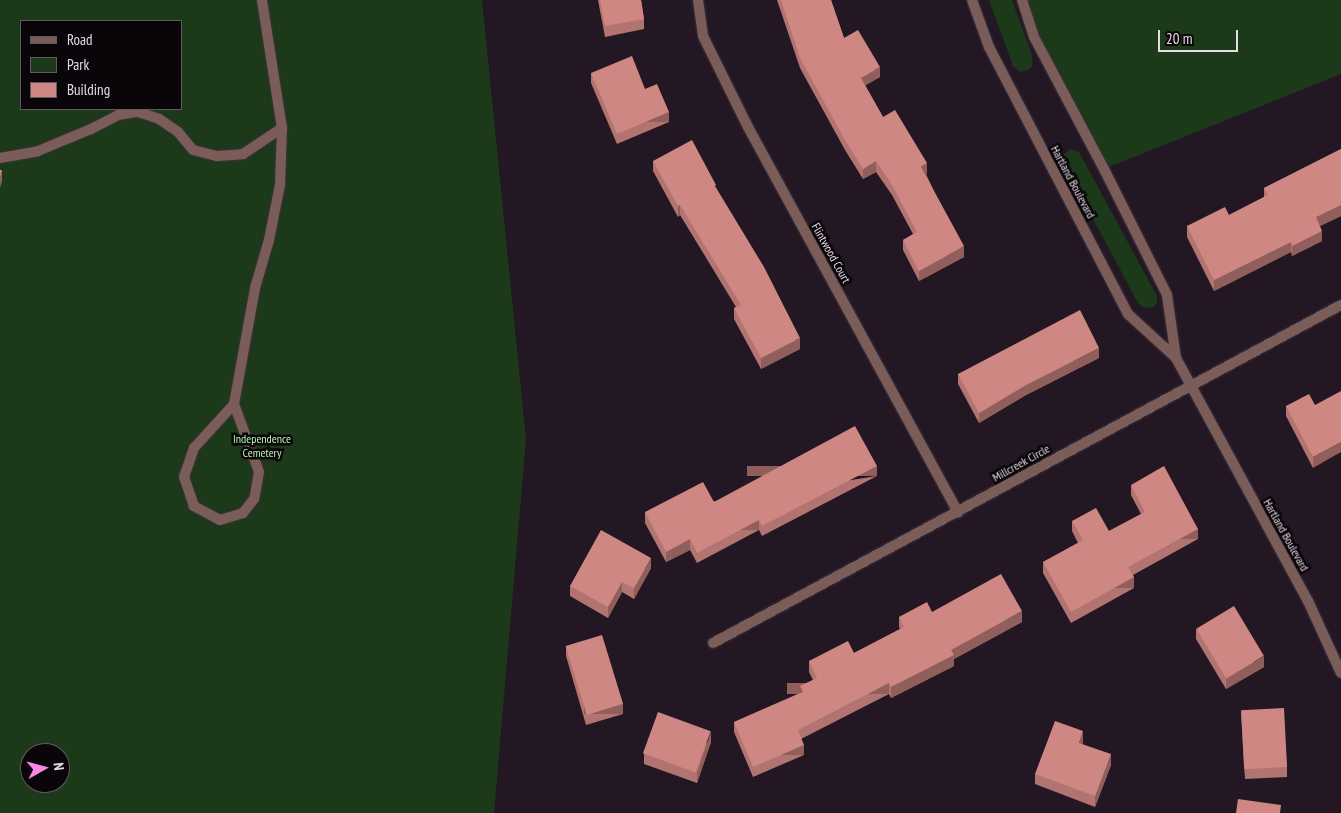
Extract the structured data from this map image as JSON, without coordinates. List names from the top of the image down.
{
  "streets": {
    "street": ["Hartland Boulevard", "Flintwood Court", "Millcreek Circle"]
  },
  "crossings": [
    ["Hartland Boulevard", "Millcreek Circle"],
    ["Flintwood Court", "Millcreek Circle"]
  ],
  "parks": ["Independence Cemetery"],
  "legend": ["Road", "Park", "Building"],
  "scale_bar": "20 m",
  "north": "right"
}
